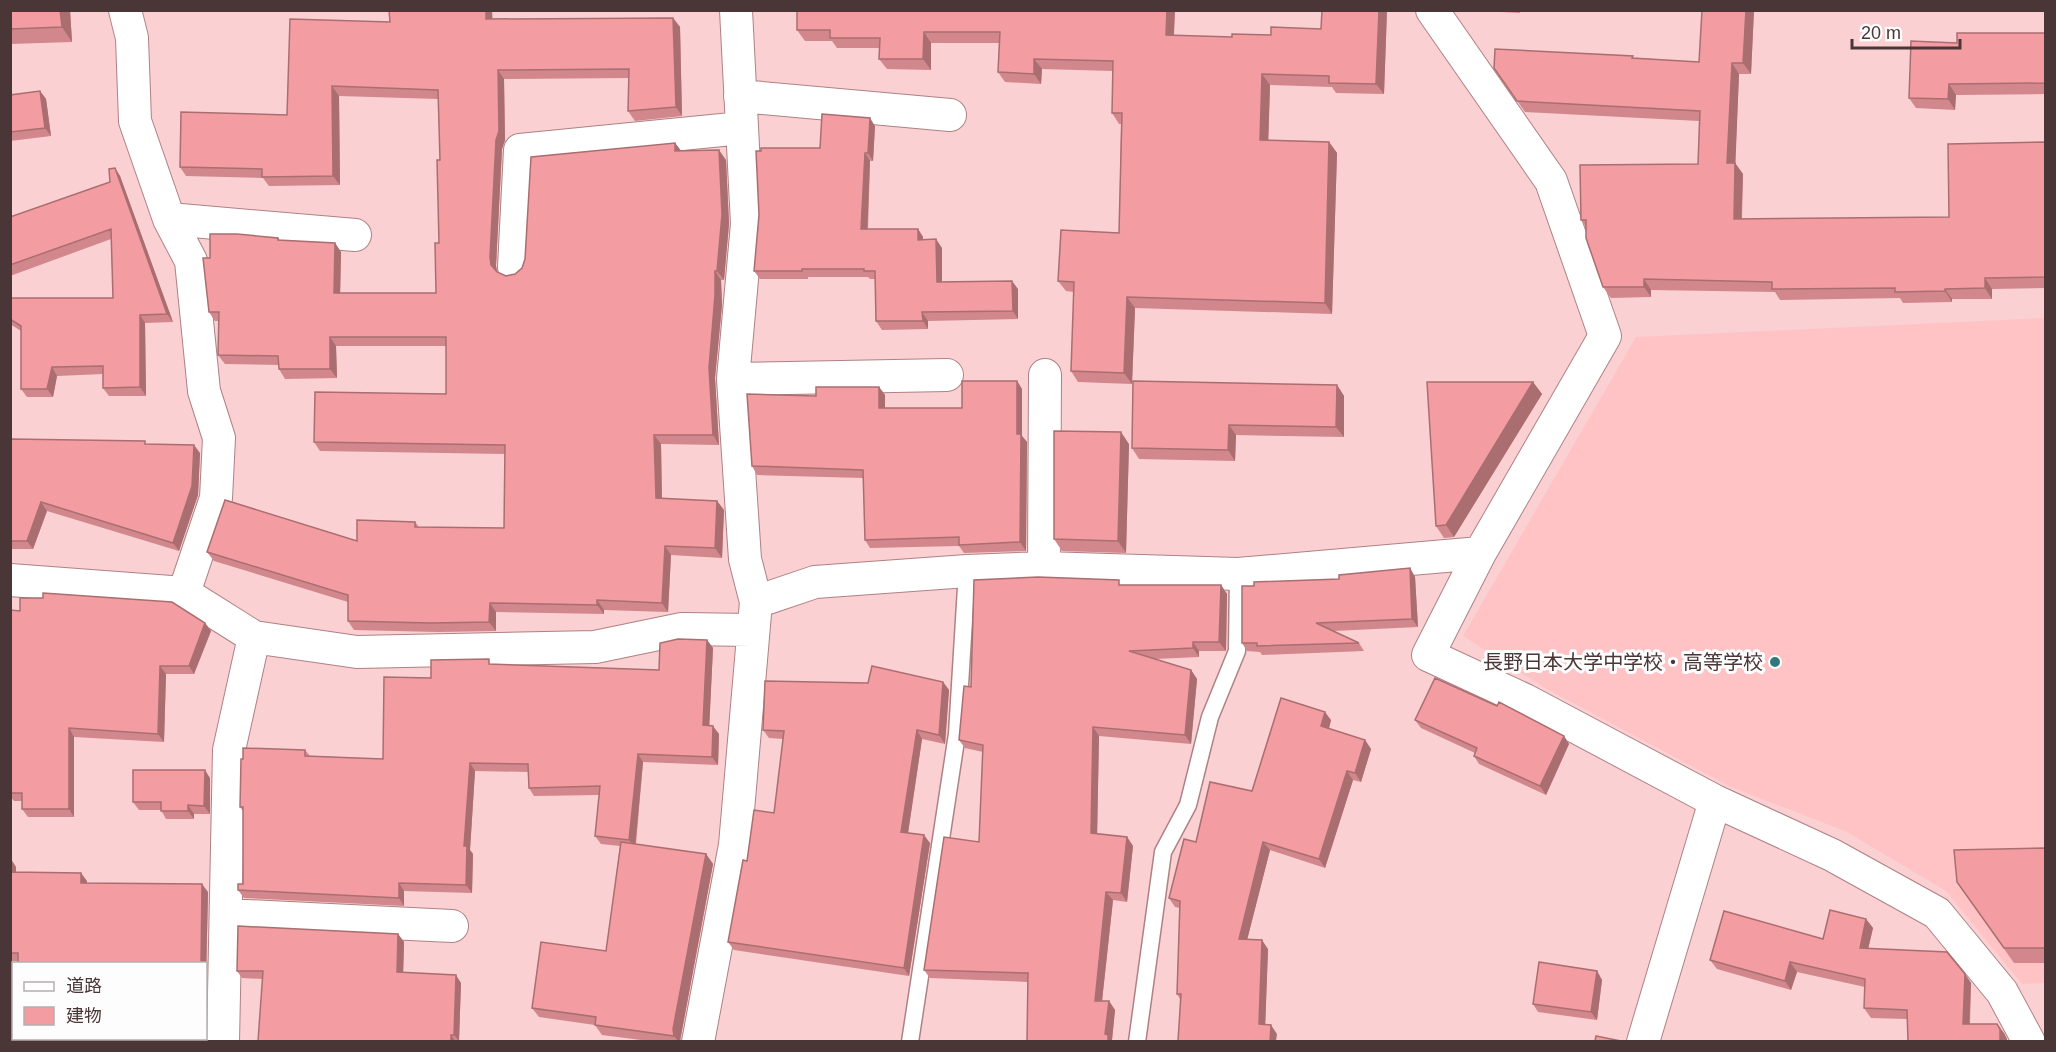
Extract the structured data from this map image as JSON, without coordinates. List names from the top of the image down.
{
  "places": ["長野日本大学中学校・高等学校"],
  "legend": ["道路", "建物"],
  "scale_bar": "20 m"
}
